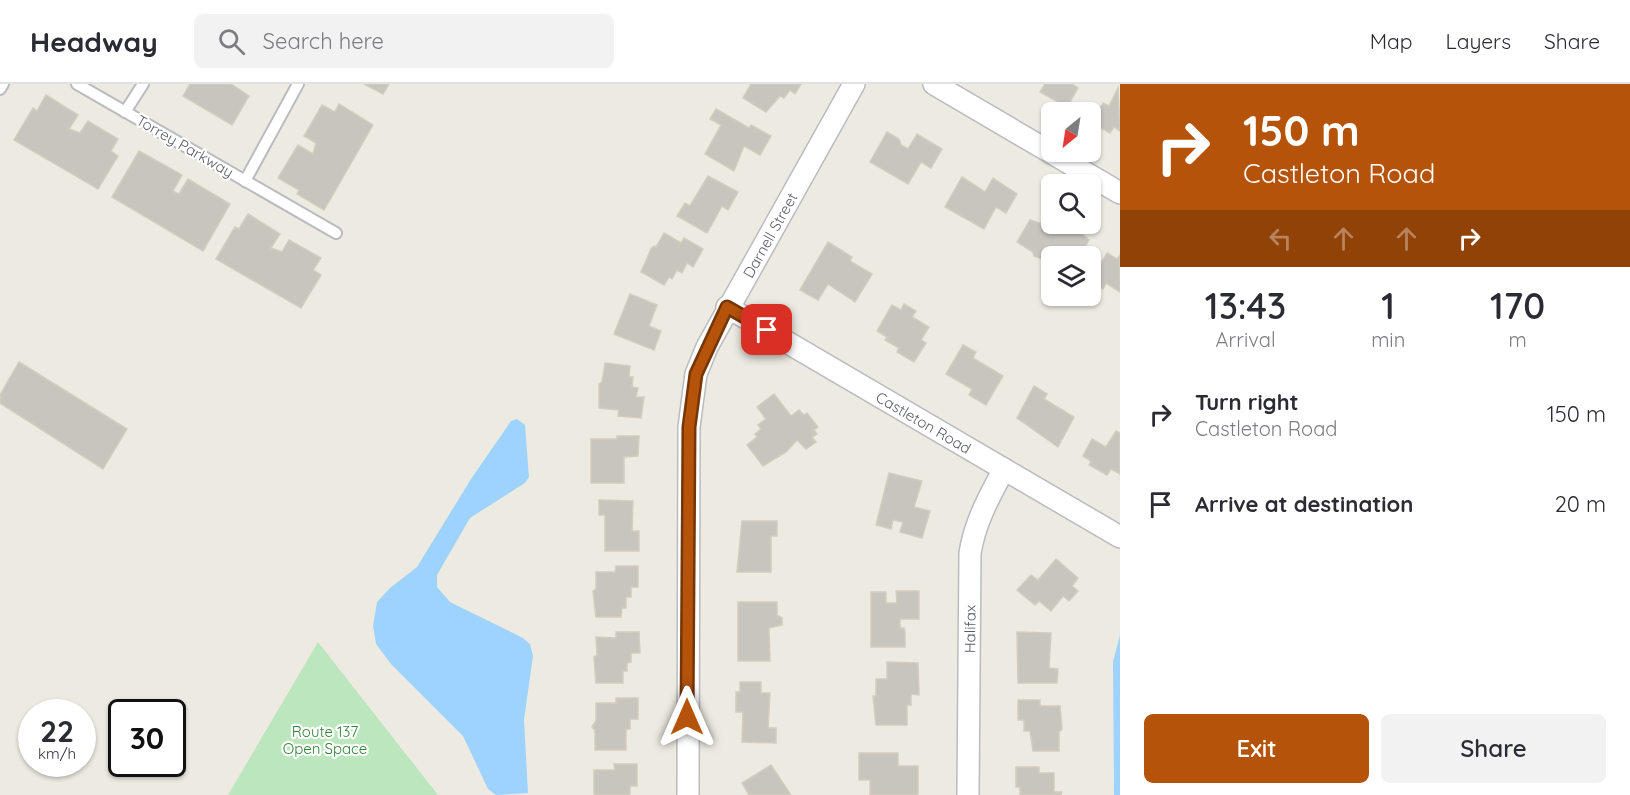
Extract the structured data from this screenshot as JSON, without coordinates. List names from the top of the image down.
{
  "streets": {
    "street": ["Darnell Street", "Castleton Road", "Halifax"],
    "lane": ["Torrey Parkway"]
  },
  "crossings": [
    ["Darnell Street", "Castleton Road"],
    ["Castleton Road", "Halifax"]
  ],
  "parks": ["Route 137 Open Space"],
  "north": "bottom left",
  "page": {
    "header": "Headway",
    "search": "Search here",
    "nav": ["Map", "Layers", "Share"],
    "turn": ["150 m", "Castleton Road"],
    "eta": [
      "13:43",
      "Arrival",
      "1",
      "min",
      "170",
      "m"
    ],
    "list": [
      {
        "name": "Turn right",
        "note": "Castleton Road",
        "value": "150 m"
      },
      {
        "name": "Arrive at destination",
        "value": "20 m"
      }
    ],
    "speed": "22 km/h",
    "limit": "30",
    "buttons": ["Exit", "Share"]
  }
}
